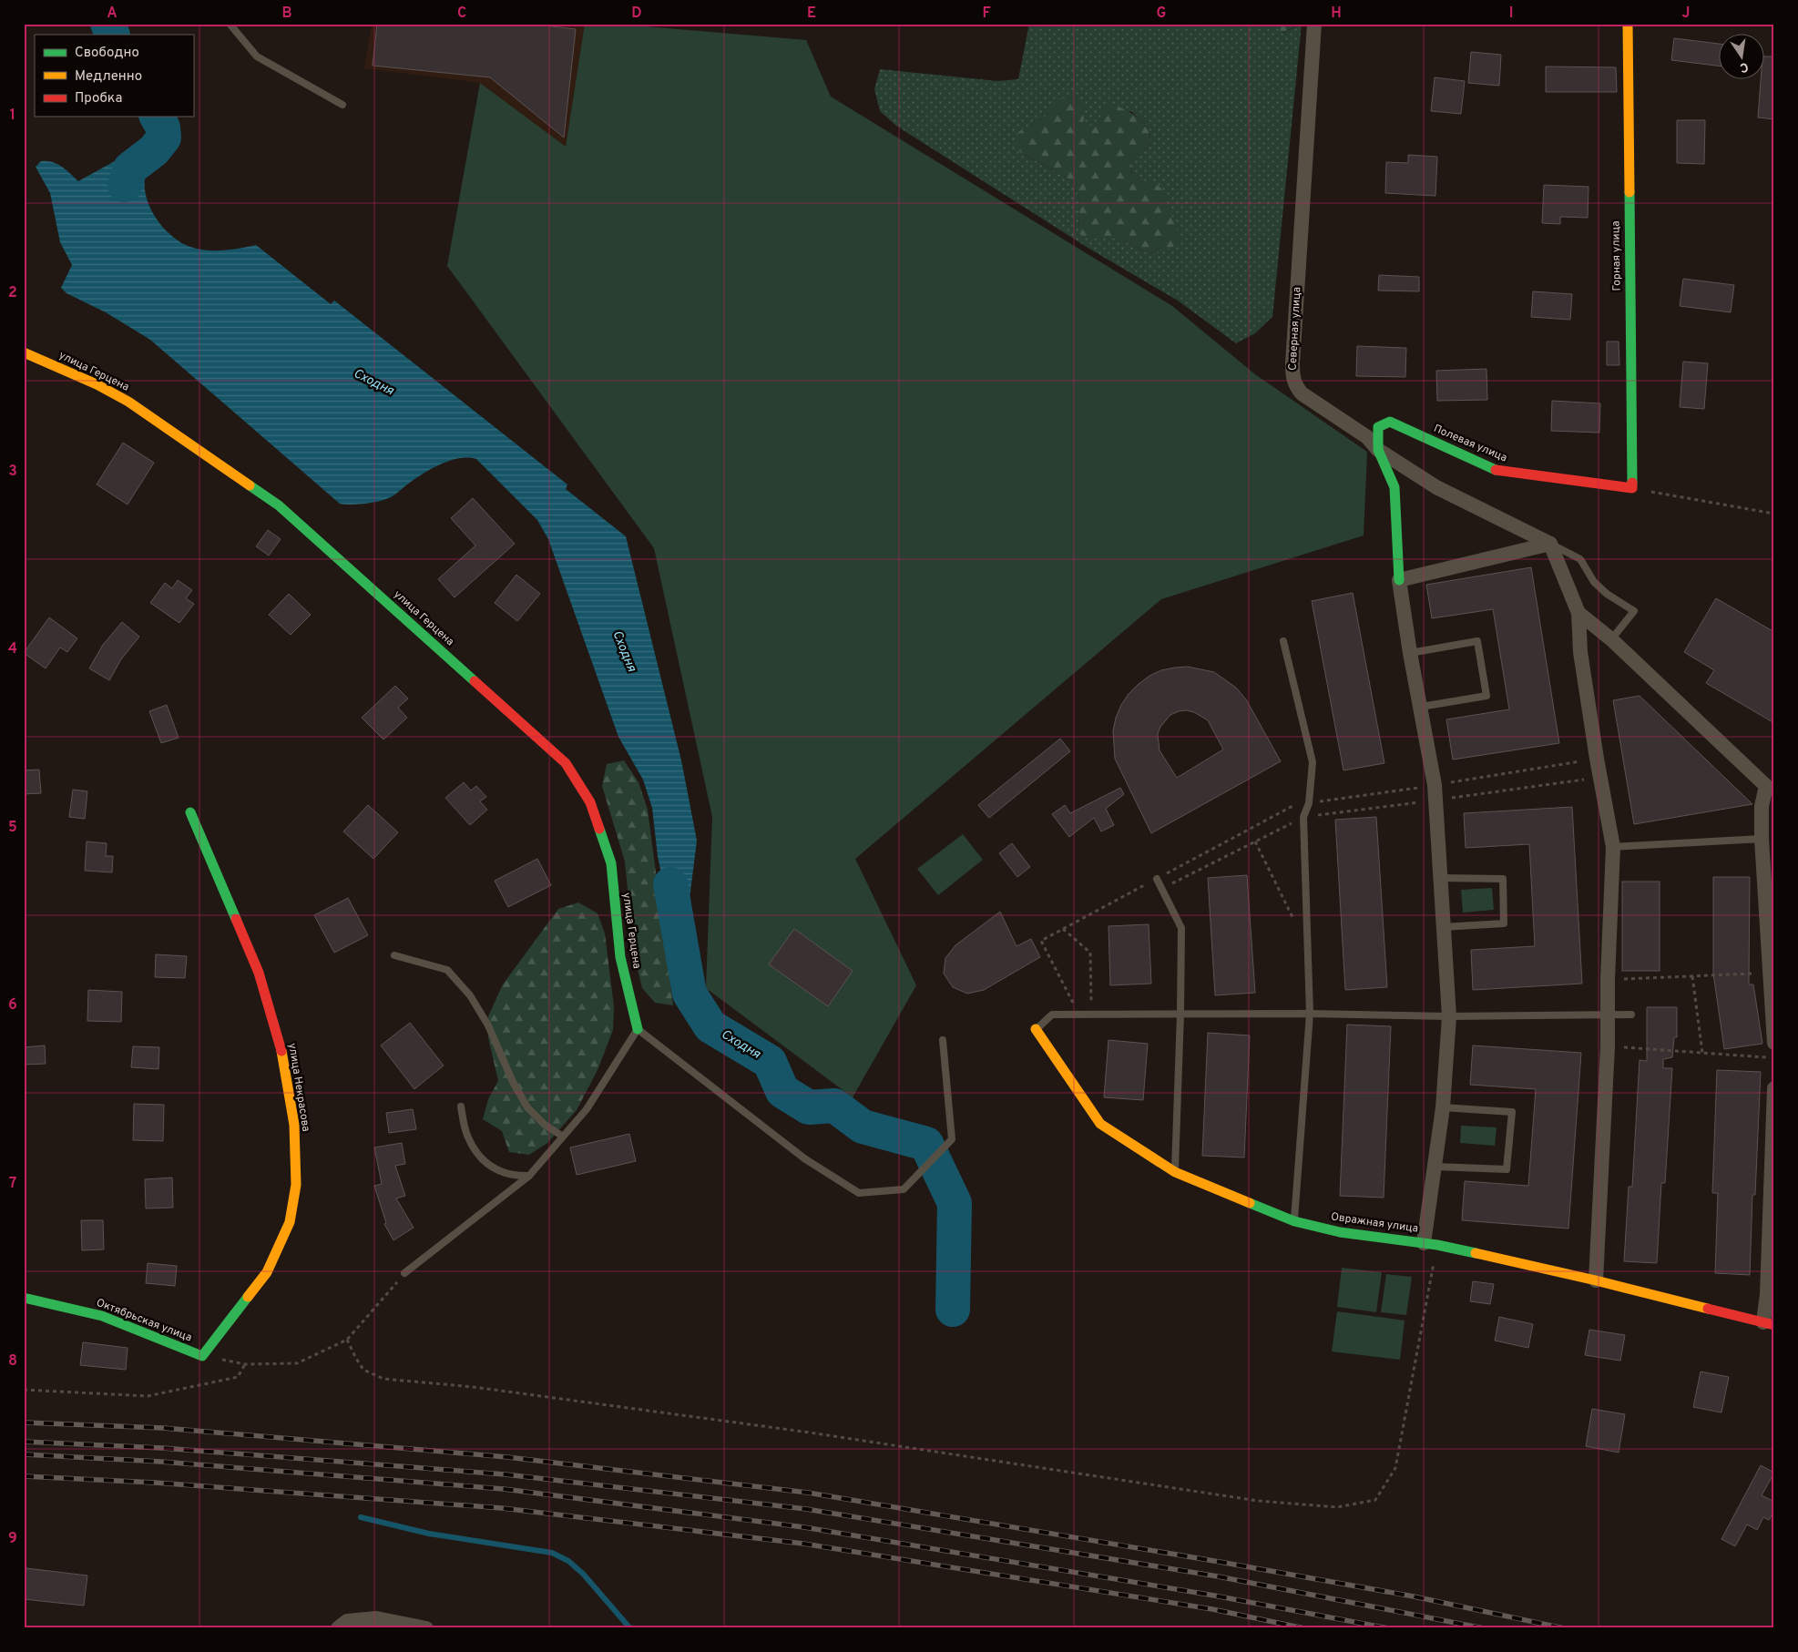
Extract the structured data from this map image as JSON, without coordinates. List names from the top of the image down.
{
  "streets": {
    "street": [
      "Горная улица",
      "Северная улица",
      "улица Герцена",
      "Полевая улица",
      "улица Некрасова",
      "Овражная улица",
      "Октябрьская улица"
    ]
  },
  "crossings": [
    ["Горная улица", "Полевая улица"],
    ["Северная улица", "Полевая улица"],
    ["улица Некрасова", "Октябрьская улица"]
  ],
  "water": ["Сходня"],
  "legend": ["Свободно", "Медленно", "Пробка"],
  "north": "bottom",
  "grid": {
    "columns": [
      "A",
      "B",
      "C",
      "D",
      "E",
      "F",
      "G",
      "H",
      "I",
      "J"
    ],
    "rows": [
      "1",
      "2",
      "3",
      "4",
      "5",
      "6",
      "7",
      "8",
      "9"
    ]
  }
}
